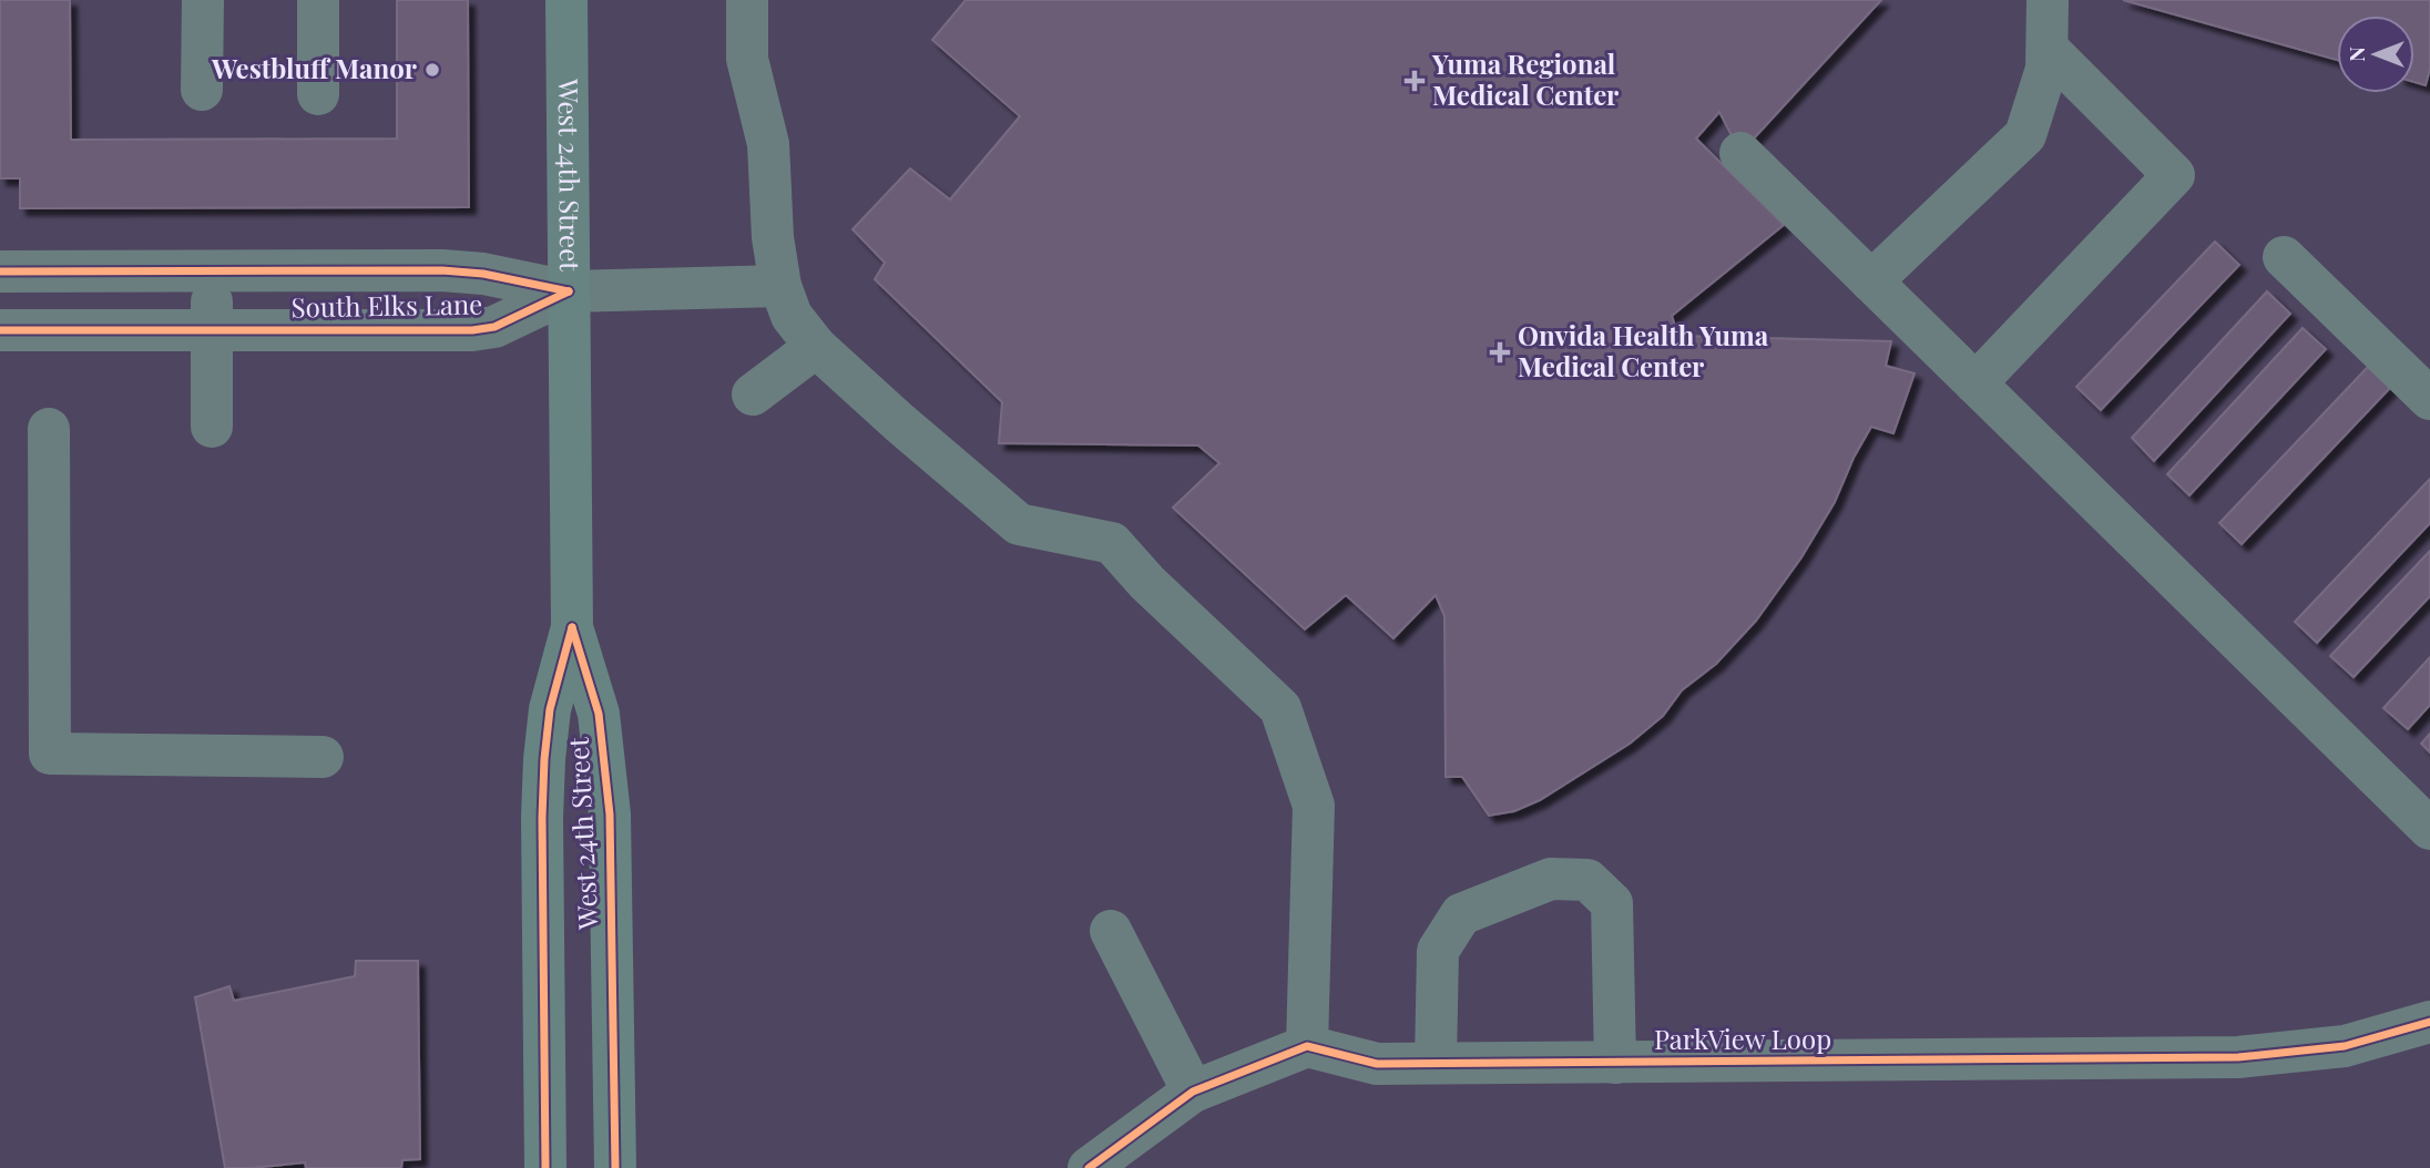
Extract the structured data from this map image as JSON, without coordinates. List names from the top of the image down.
{
  "streets": {
    "main road": ["West 24th Street"],
    "street": ["South Elks Lane", "ParkView Loop"]
  },
  "crossings": [
    ["West 24th Street", "South Elks Lane"]
  ],
  "places": {
    "other": ["Westbluff Manor"],
    "health": ["Yuma Regional Medical Center", "Onvida Health Yuma Medical Center"]
  },
  "north": "left"
}
